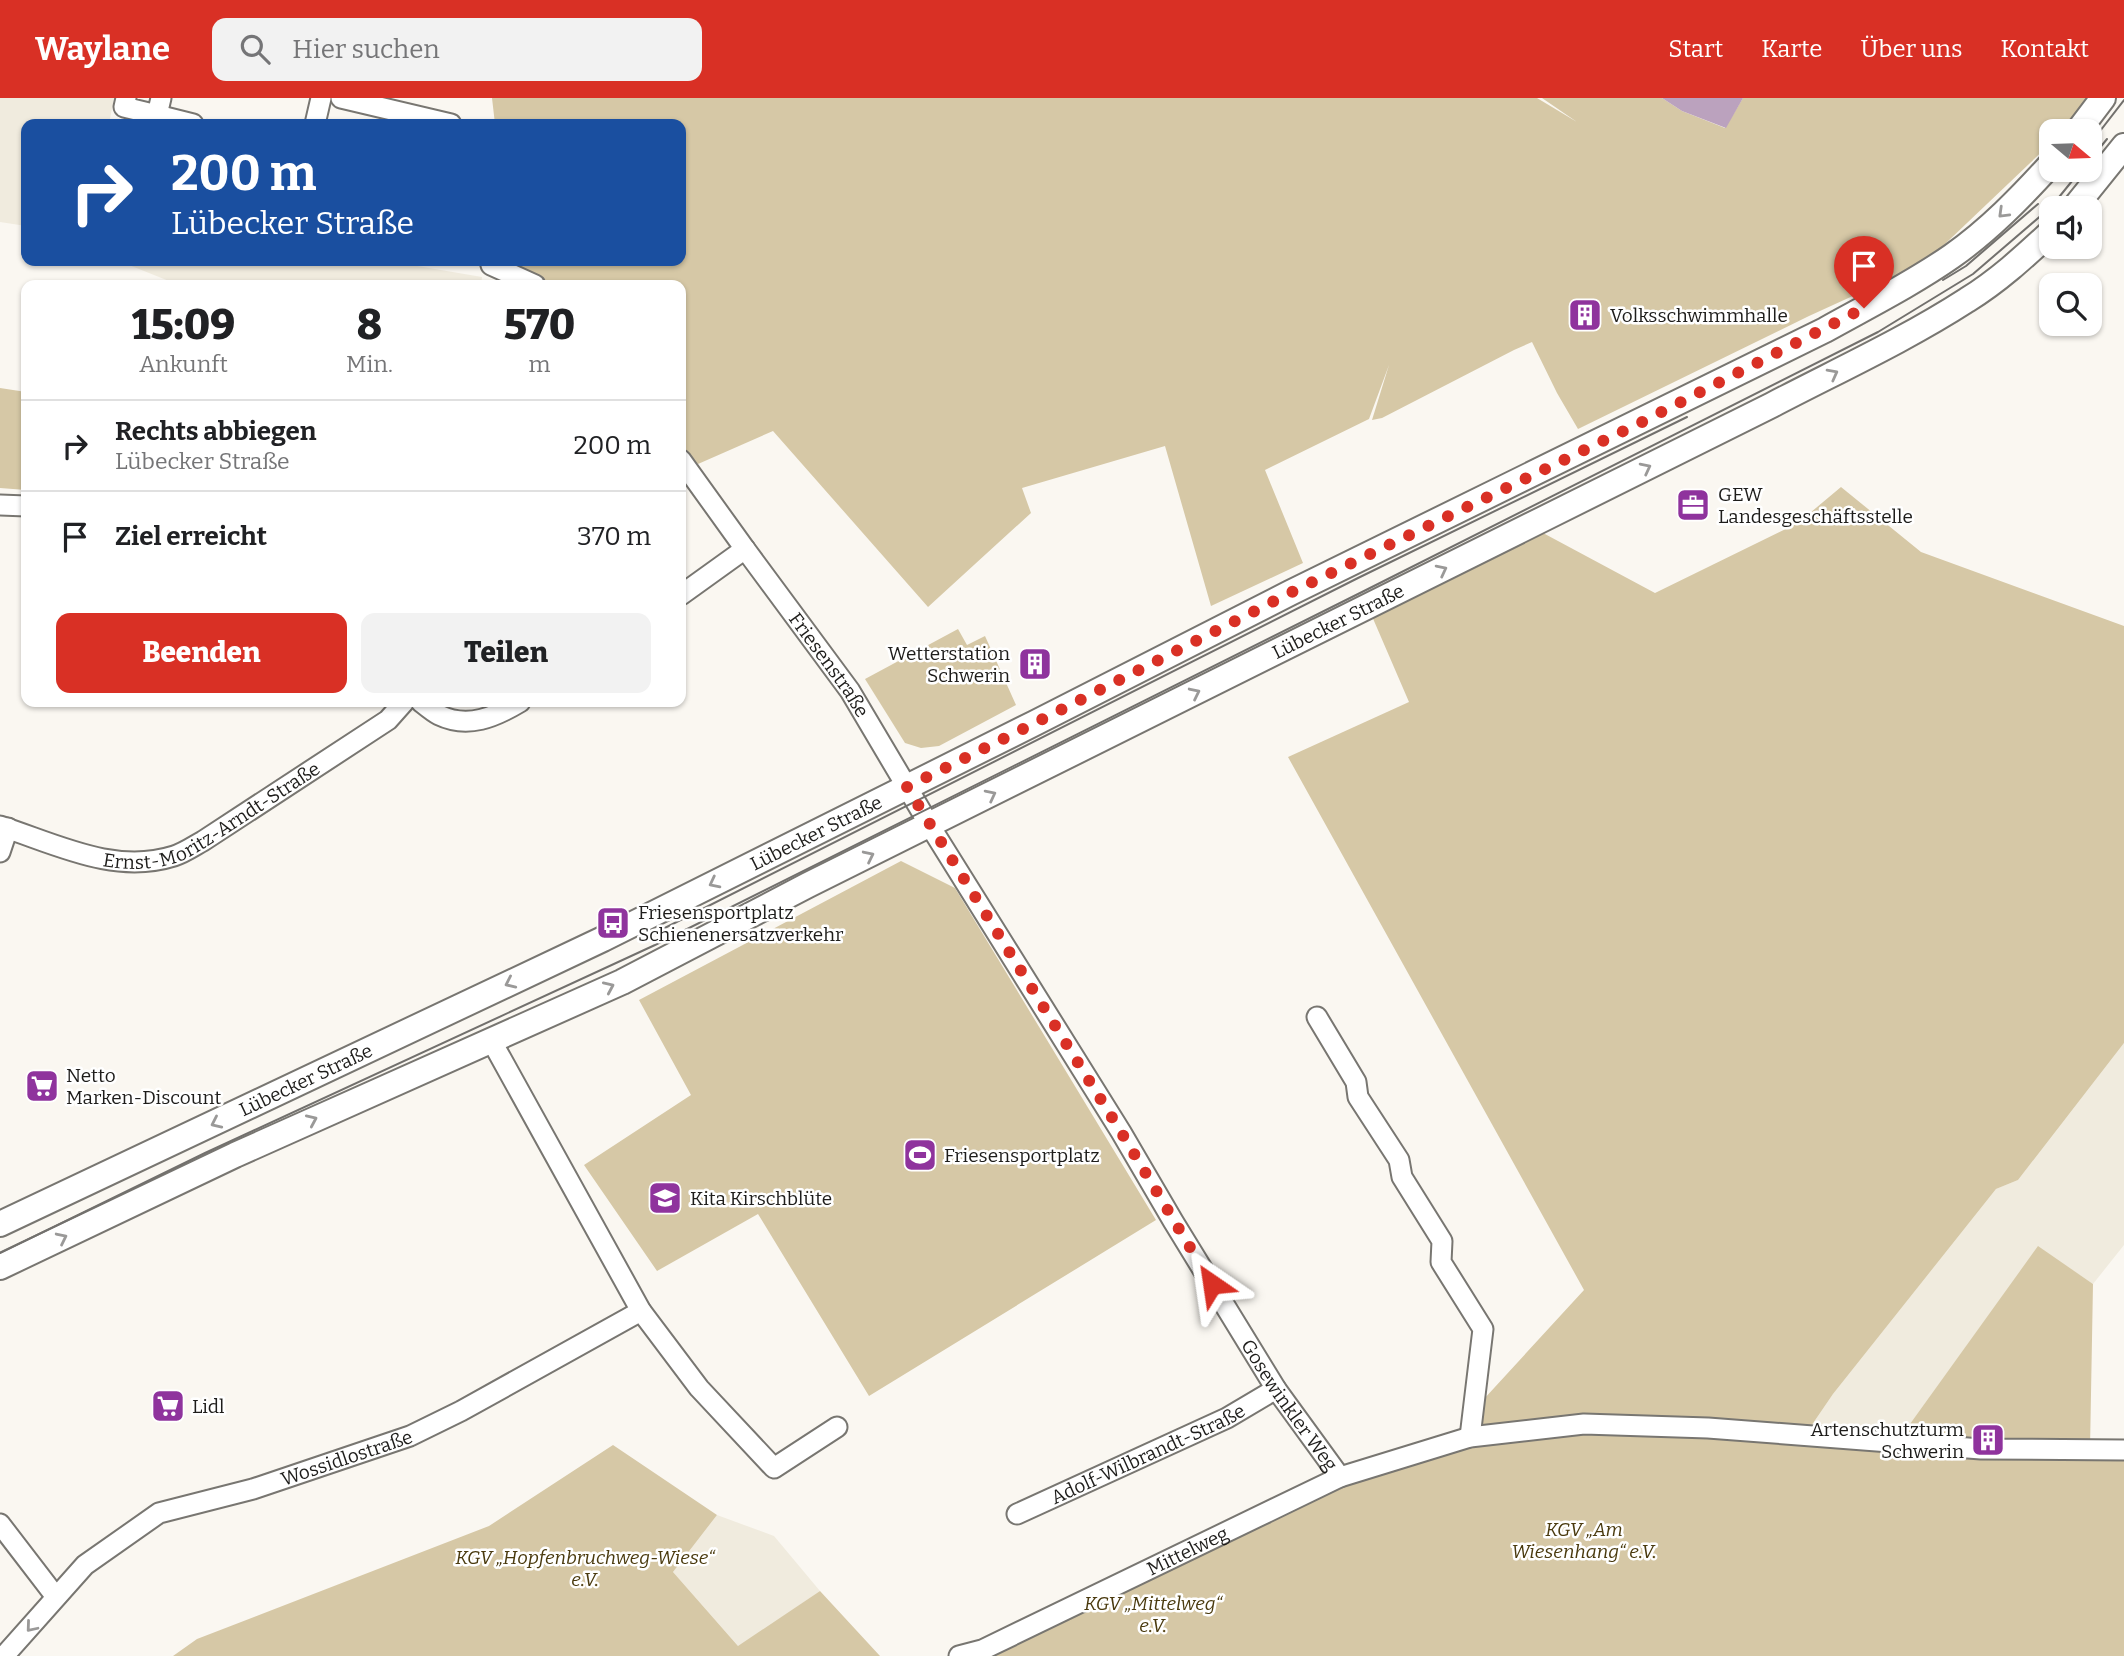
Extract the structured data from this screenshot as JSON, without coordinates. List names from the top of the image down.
{
  "streets": {
    "street": [
      "Lübecker Straße",
      "Friesenstraße",
      "Ernst-Moritz-Arndt-Straße",
      "Gosewinkler Weg",
      "Adolf-Wilbrandt-Straße",
      "Wossidlostraße",
      "Mittelweg"
    ]
  },
  "crossings": [
    ["Lübecker Straße", "Friesenstraße"],
    ["Lübecker Straße", "Gosewinkler Weg"],
    ["Friesenstraße", "Gosewinkler Weg"],
    ["Gosewinkler Weg", "Adolf-Wilbrandt-Straße"],
    ["Gosewinkler Weg", "Mittelweg"]
  ],
  "parks": ["KGV „Am Wiesenhang“ e.V.", "KGV „Hopfenbruchweg-Wiese“ e.V.", "KGV „Mittelweg“ e.V."],
  "places": {
    "building": ["Volksschwimmhalle", "Wetterstation Schwerin", "Artenschutzturm Schwerin"],
    "office": ["GEW Landesgeschäftsstelle"],
    "bus stop": ["Friesensportplatz Schienenersatzverkehr"],
    "supermarket": ["Netto Marken-Discount", "Lidl"],
    "sports": ["Friesensportplatz"],
    "school or university": ["Kita Kirschblüte"]
  },
  "north": "right",
  "page": {
    "header": "Waylane",
    "search": "Hier suchen",
    "nav": [
      "Start",
      "Karte",
      "Über uns",
      "Kontakt"
    ],
    "turn": ["200 m", "Lübecker Straße"],
    "eta": [
      "15:09",
      "Ankunft",
      "8",
      "Min.",
      "570",
      "m"
    ],
    "list": [
      {
        "name": "Rechts abbiegen",
        "note": "Lübecker Straße",
        "value": "200 m"
      },
      {
        "name": "Ziel erreicht",
        "value": "370 m"
      }
    ],
    "buttons": ["Beenden", "Teilen"]
  }
}
